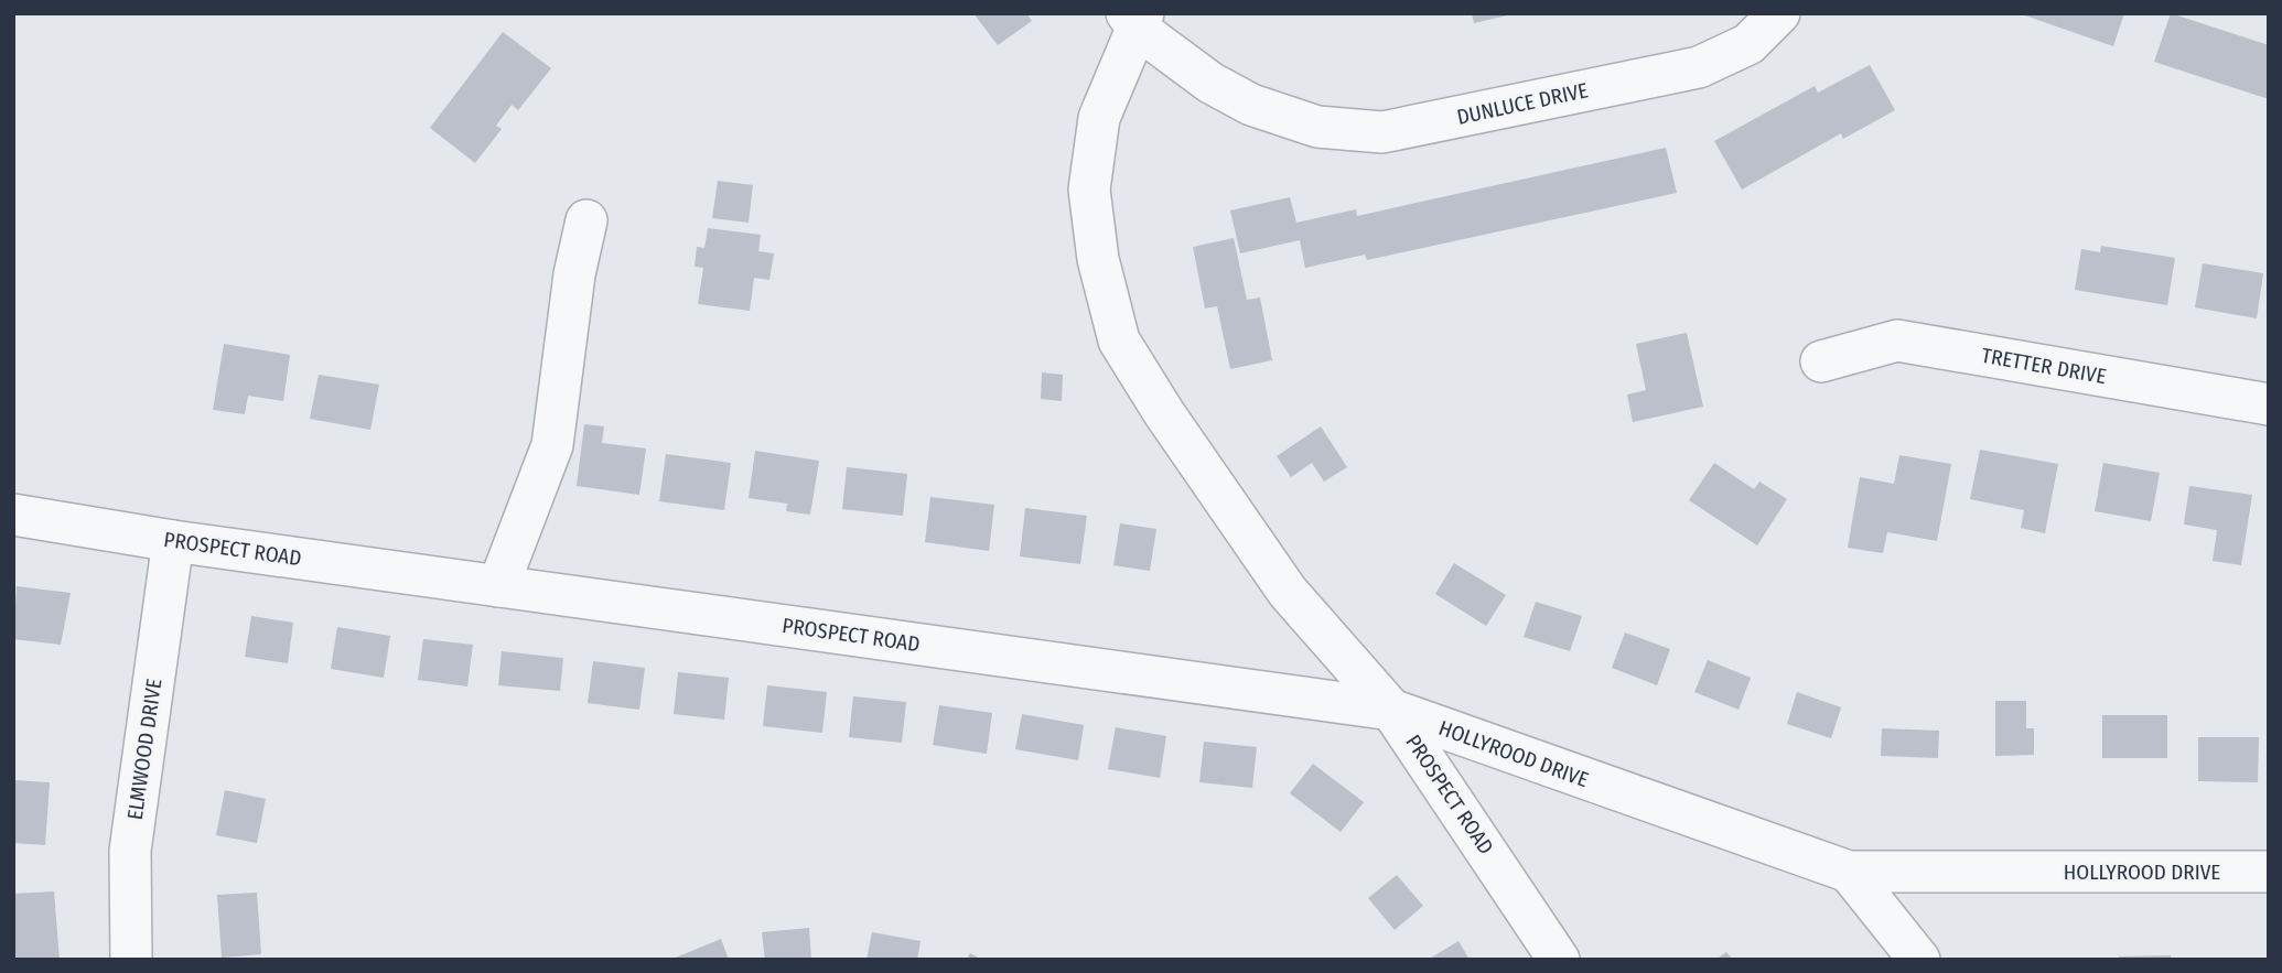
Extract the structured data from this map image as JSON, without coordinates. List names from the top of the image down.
{
  "streets": {
    "street": [
      "DUNLUCE DRIVE",
      "TRETTER DRIVE",
      "PROSPECT ROAD",
      "ELMWOOD DRIVE",
      "HOLLYROOD DRIVE"
    ]
  },
  "crossings": [
    ["DUNLUCE DRIVE", "HOLLYROOD DRIVE"],
    ["PROSPECT ROAD", "ELMWOOD DRIVE"],
    ["PROSPECT ROAD", "HOLLYROOD DRIVE"]
  ]
}
